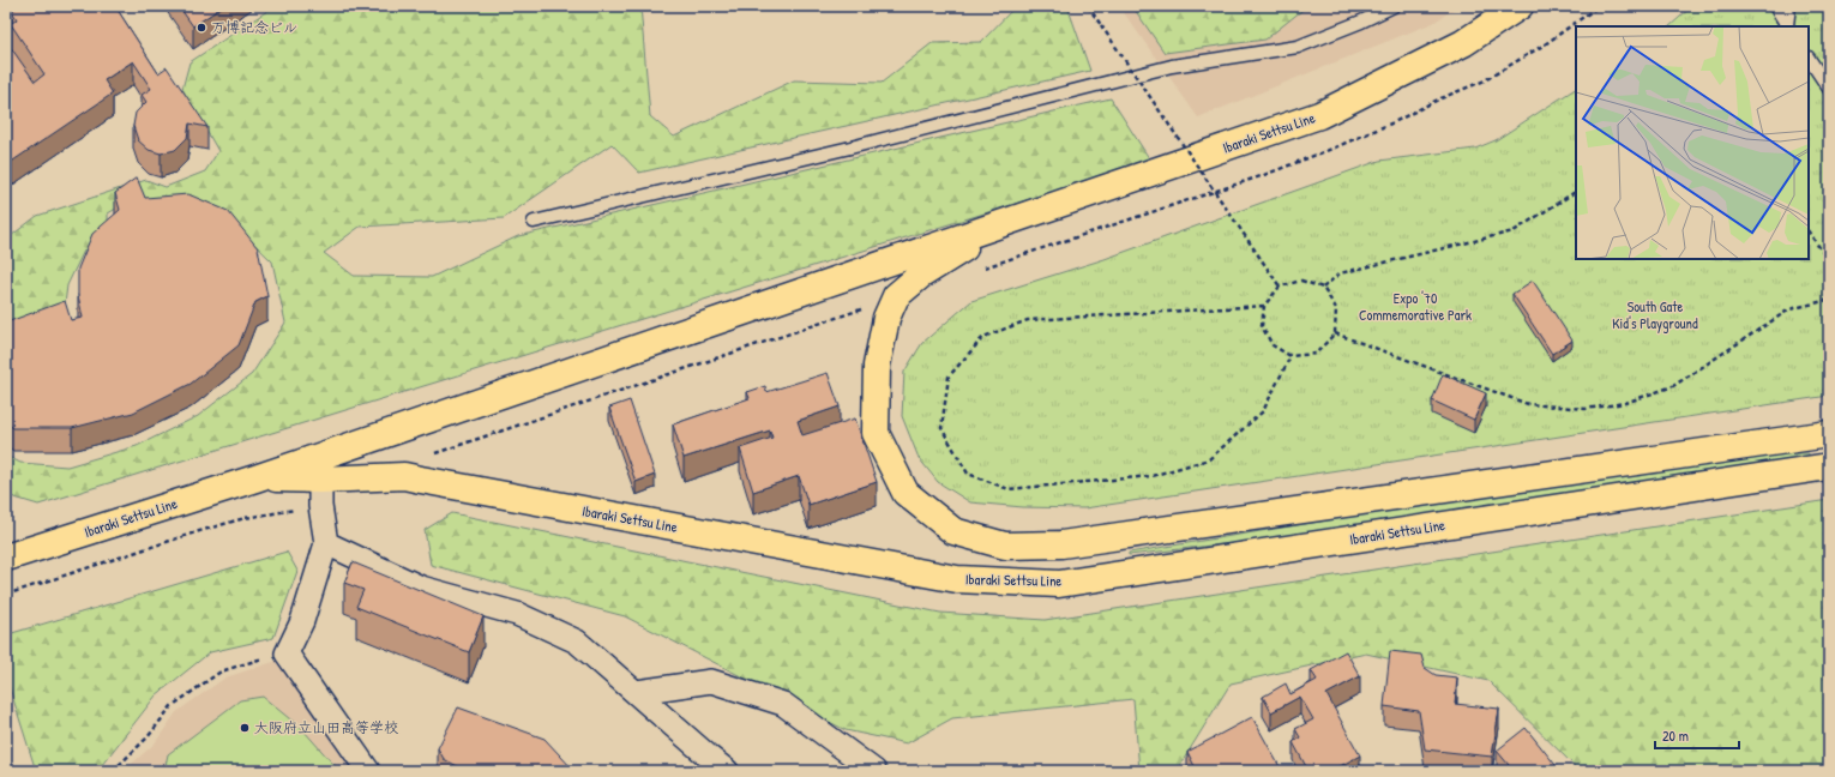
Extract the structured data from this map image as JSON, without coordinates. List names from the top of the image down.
{
  "streets": {
    "main road": ["Ibaraki Settsu Line"]
  },
  "parks": ["Expo '70 Commemorative Park", "South Gate Kid's Playground"],
  "places": ["万博記念ビル", "大阪府立山田高等学校"],
  "scale_bar": "20 m"
}
